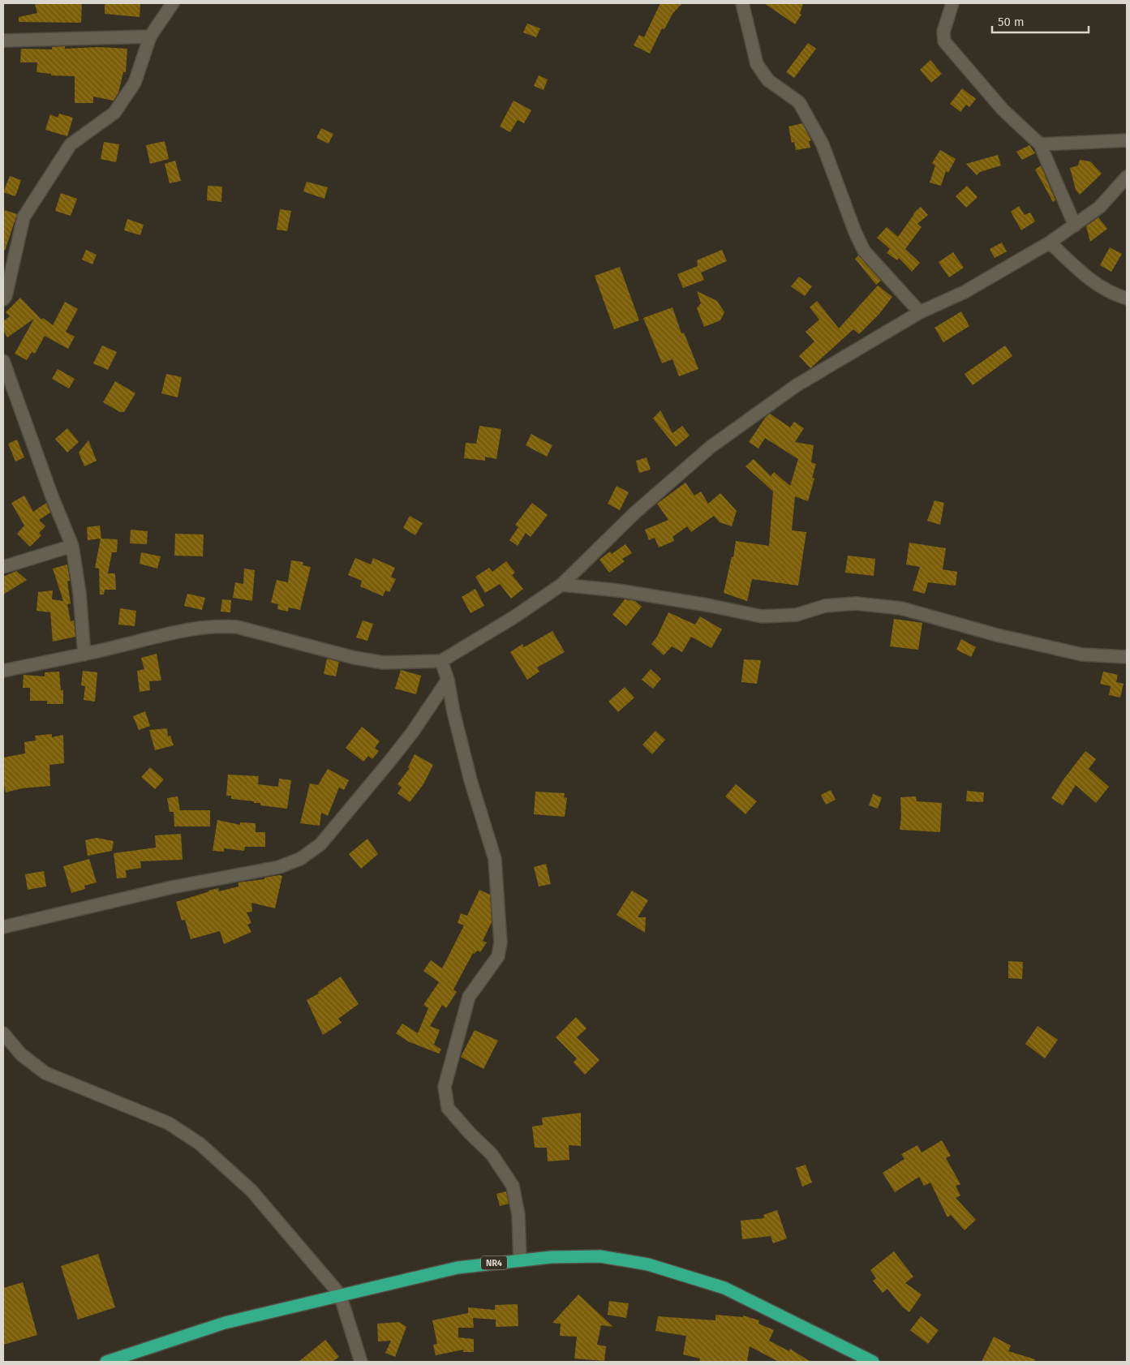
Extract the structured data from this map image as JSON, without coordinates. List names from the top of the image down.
{
  "streets": {
    "highway": ["NR4"]
  },
  "scale_bar": "50 m"
}
